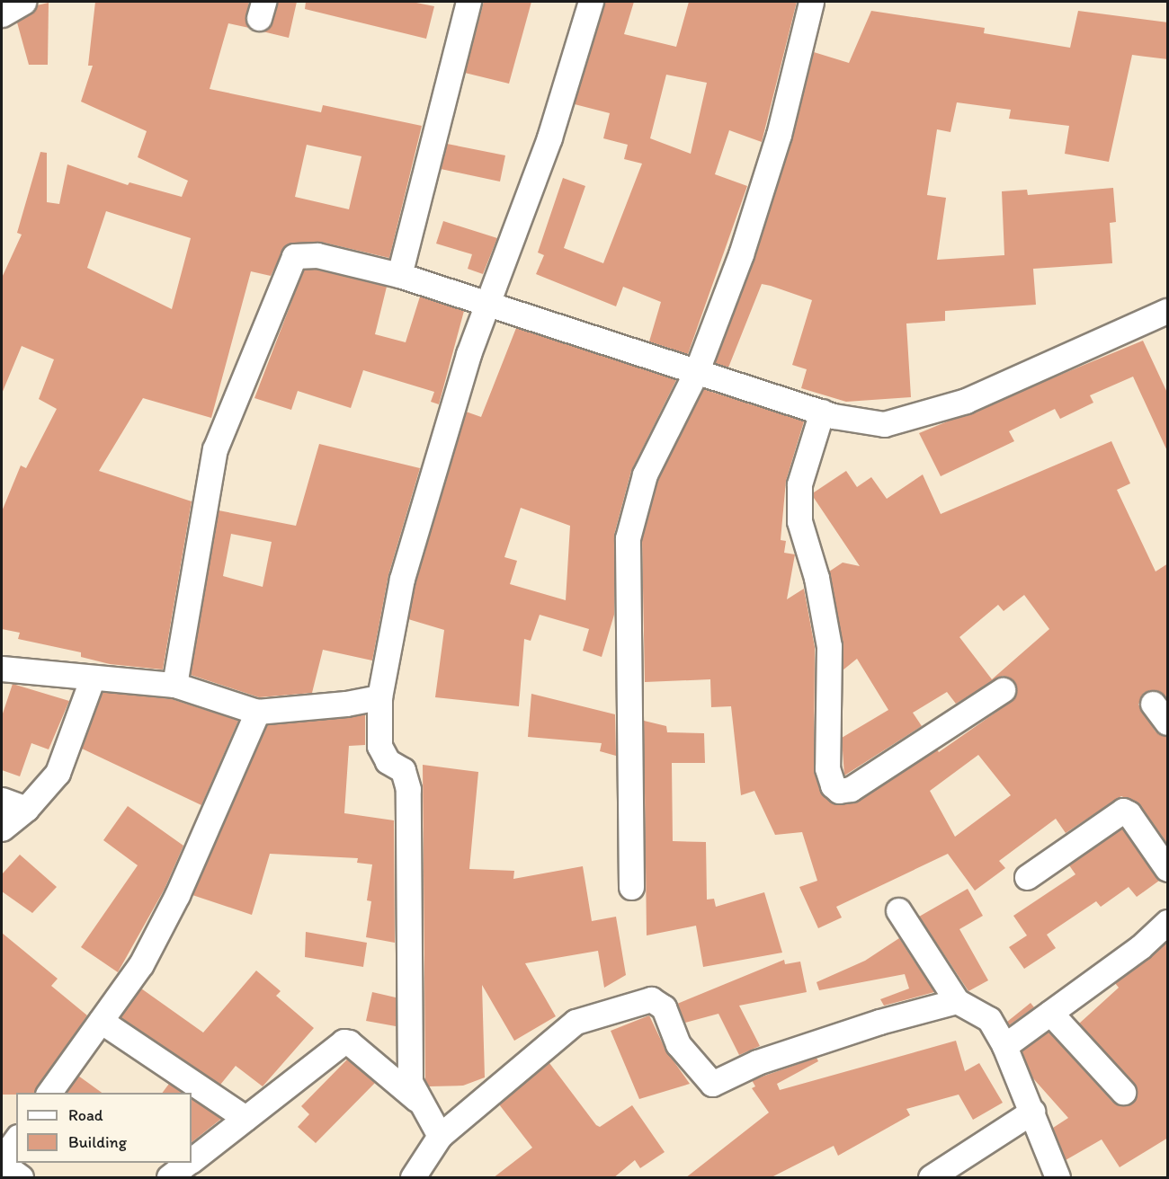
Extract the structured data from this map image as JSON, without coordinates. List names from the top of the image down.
{
  "legend": ["Road", "Building"]
}
